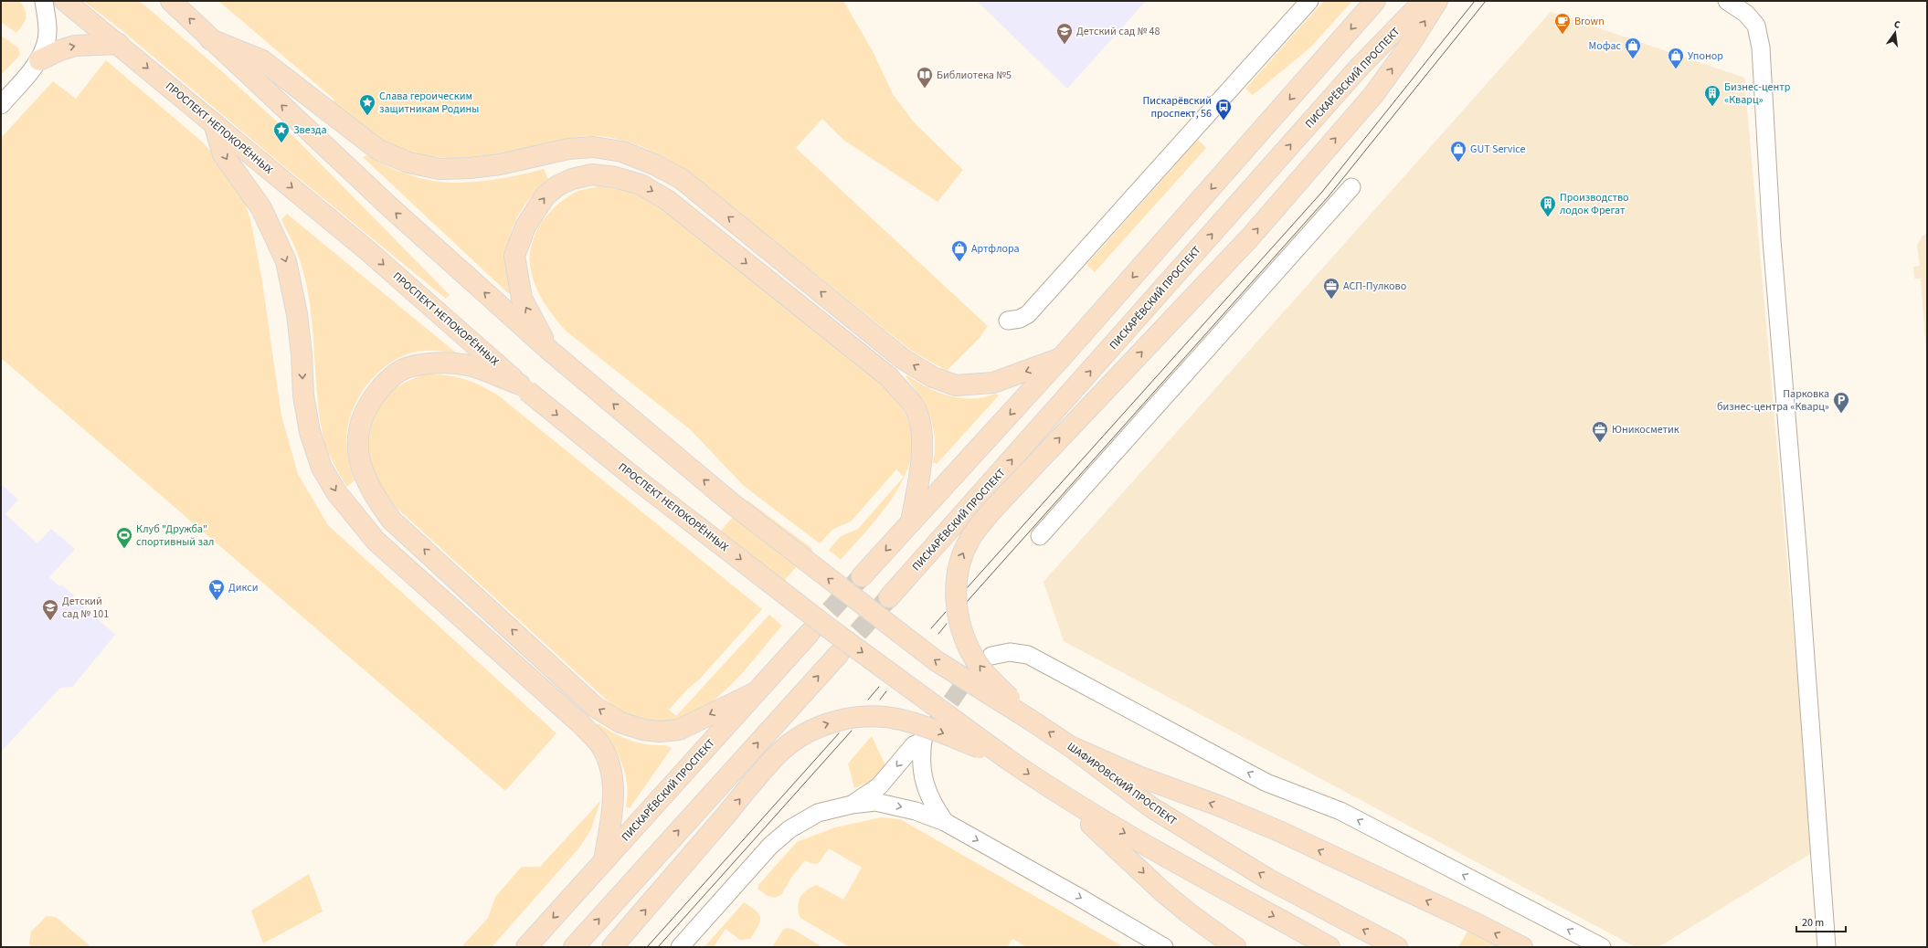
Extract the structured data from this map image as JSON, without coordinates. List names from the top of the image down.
{
  "streets": {
    "main road": ["ПИСКАРЁВСКИЙ ПРОСПЕКТ", "ПРОСПЕКТ НЕПОКОРЁННЫХ", "ШАФИРОВСКИЙ ПРОСПЕКТ"]
  },
  "places": {
    "cafe": ["Brown"],
    "school or university": ["Детский сад № 48", "Детский сад № 101"],
    "shop": [
      "Мофас",
      "Упонор",
      "GUT Service",
      "Артфлора"
    ],
    "library": ["Библиотека №5"],
    "building": ["Бизнес-центр «Кварц»", "Производство лодок Фрегат"],
    "place": ["Слава героическим защитникам Родины", "Звезда"],
    "bus stop": ["Пискарёвский проспект, 56"],
    "office": ["АСП-Пулково", "Юникосметик"],
    "parking": ["Парковка бизнес-центра «Кварц»"],
    "sports": ["Клуб \"Дружба\" спортивный зал"],
    "supermarket": ["Дикси"]
  },
  "scale_bar": "20 m",
  "north": "top"
}
